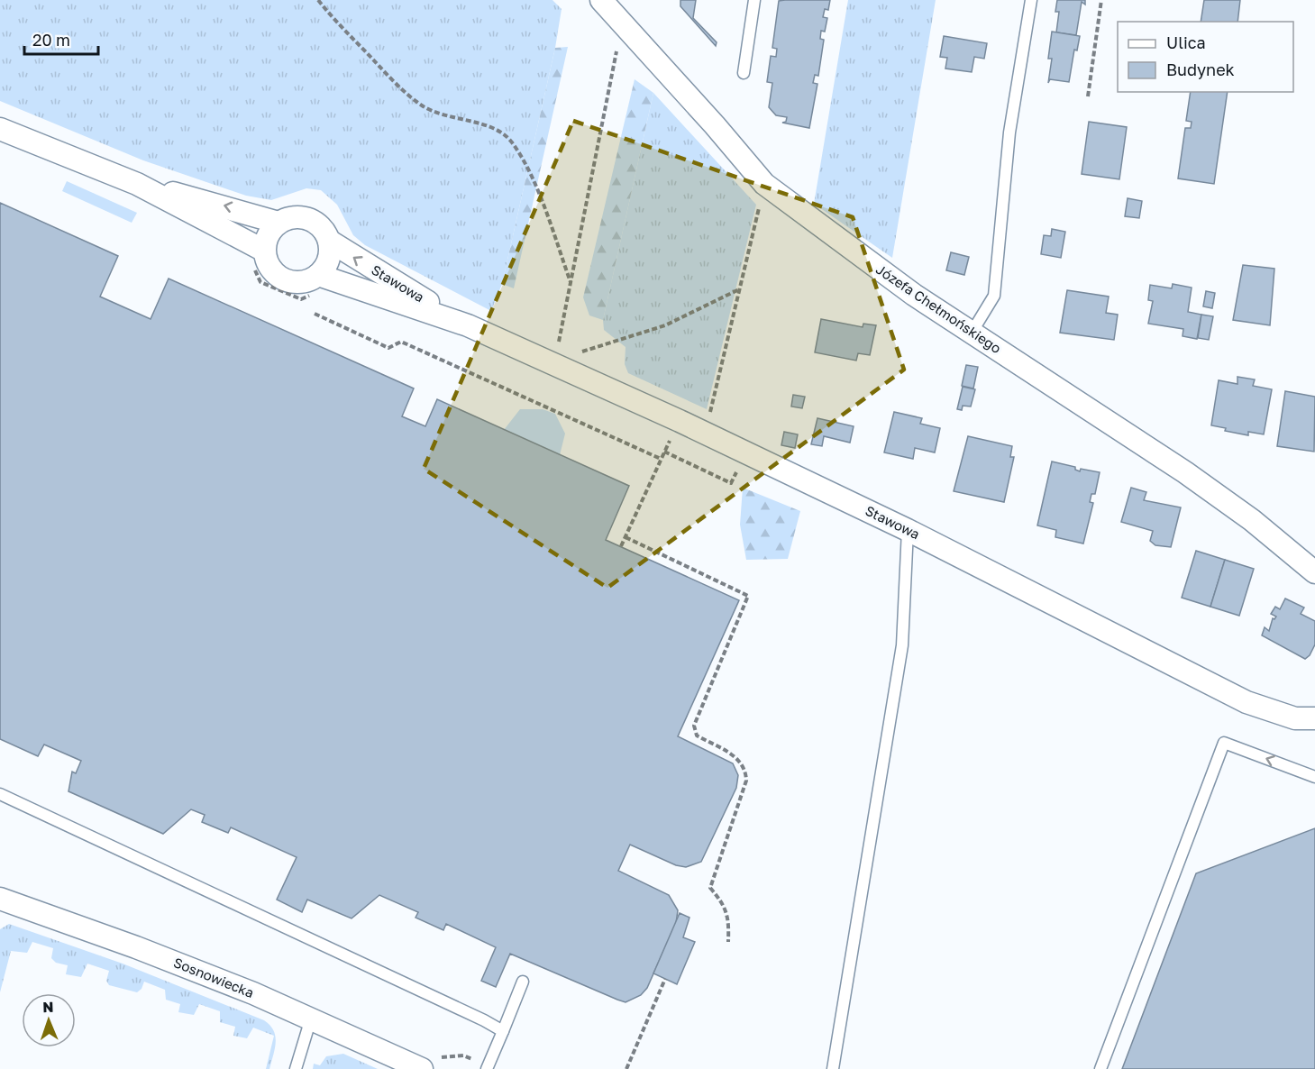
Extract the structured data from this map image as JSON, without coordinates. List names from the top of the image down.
{
  "streets": {
    "street": ["Stawowa", "Józefa Chełmońskiego", "Sosnowiecka"]
  },
  "legend": ["Ulica", "Budynek"],
  "scale_bar": "20 m",
  "north": "top"
}
